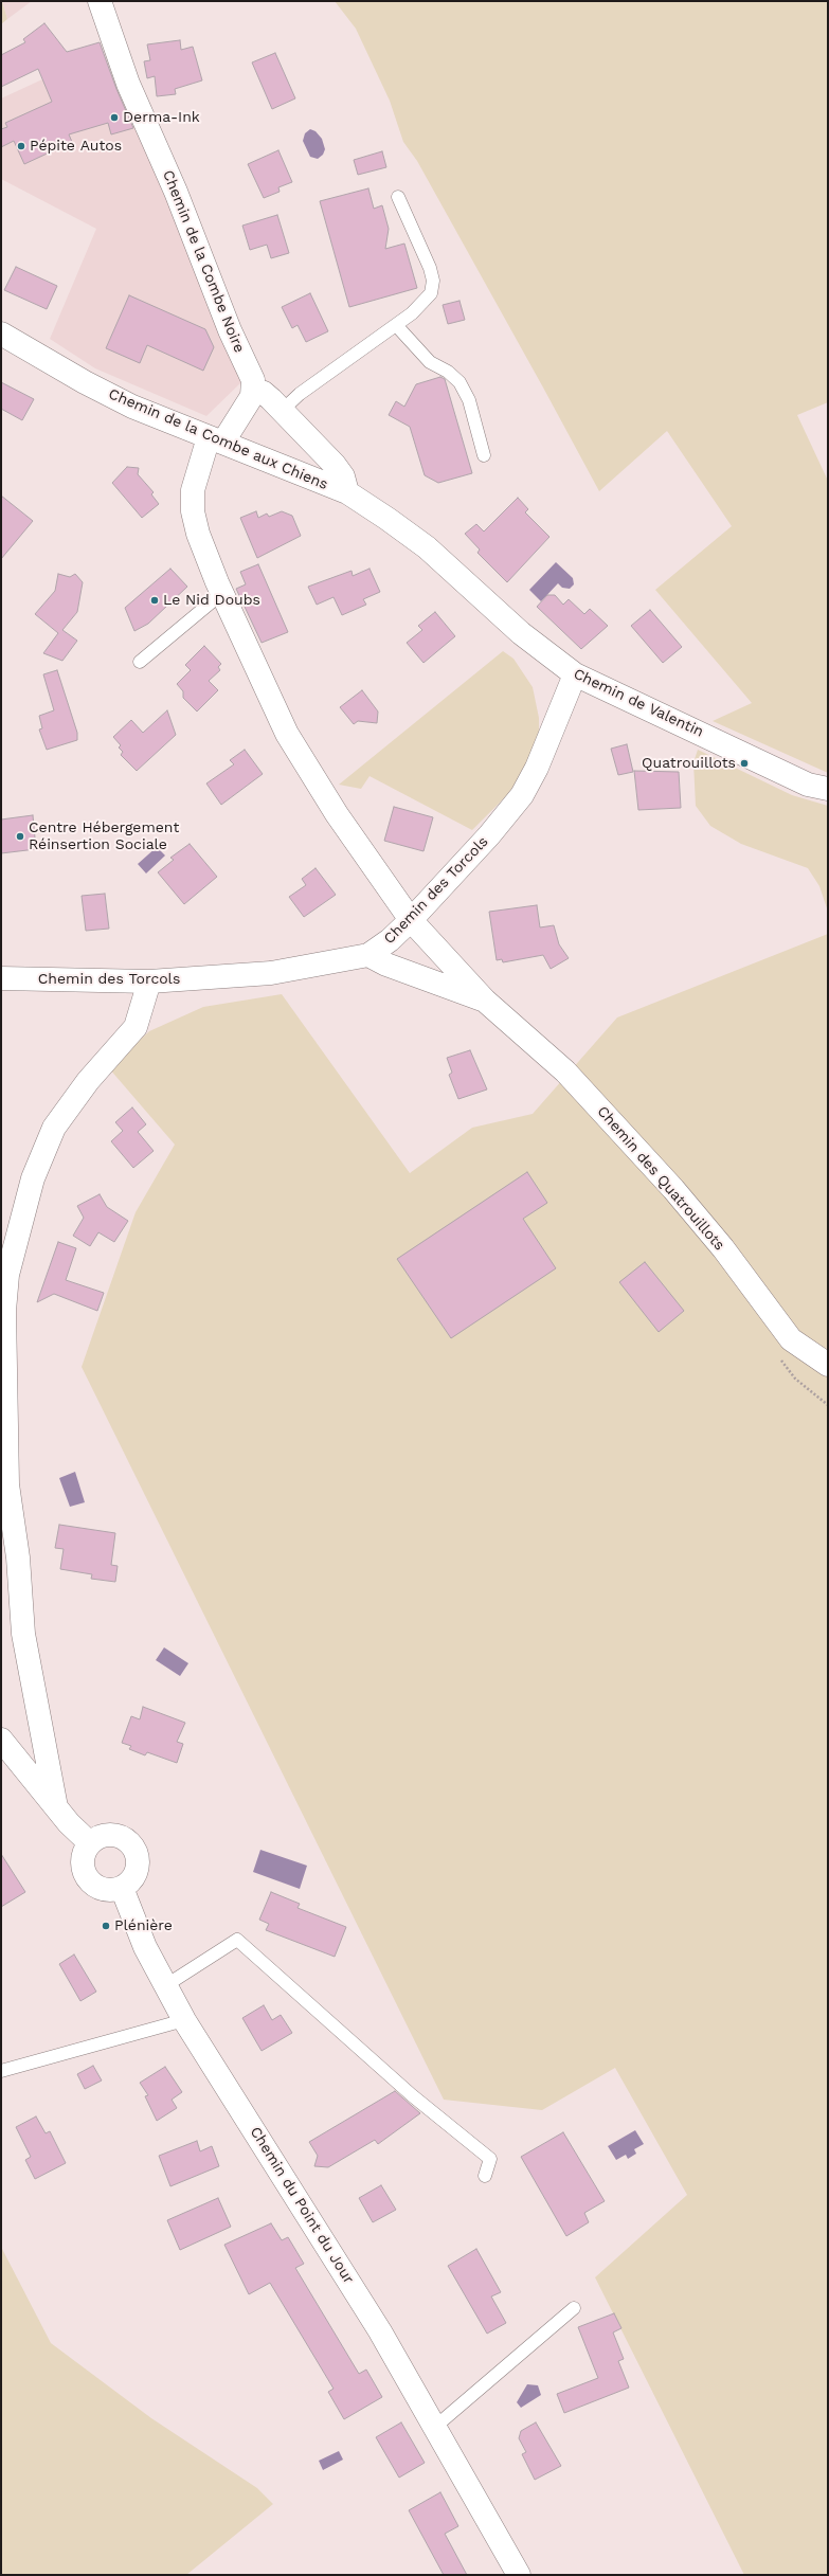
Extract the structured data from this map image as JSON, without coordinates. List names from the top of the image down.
{
  "streets": {
    "street": [
      "Chemin de la Combe Noire",
      "Chemin de la Combe aux Chiens",
      "Chemin de Valentin",
      "Chemin des Torcols",
      "Chemin des Quatrouillots",
      "Chemin du Point du Jour"
    ]
  },
  "crossings": [
    ["Chemin de la Combe Noire", "Chemin des Quatrouillots"],
    ["Chemin de la Combe aux Chiens", "Chemin de Valentin"],
    ["Chemin de la Combe aux Chiens", "Chemin des Quatrouillots"],
    ["Chemin de Valentin", "Chemin des Torcols"],
    ["Chemin des Torcols", "Chemin des Quatrouillots"]
  ],
  "places": [
    "Derma-Ink",
    "Pépite Autos",
    "Le Nid Doubs",
    "Quatrouillots",
    "Centre Hébergement Réinsertion Sociale",
    "Plénière"
  ]
}
